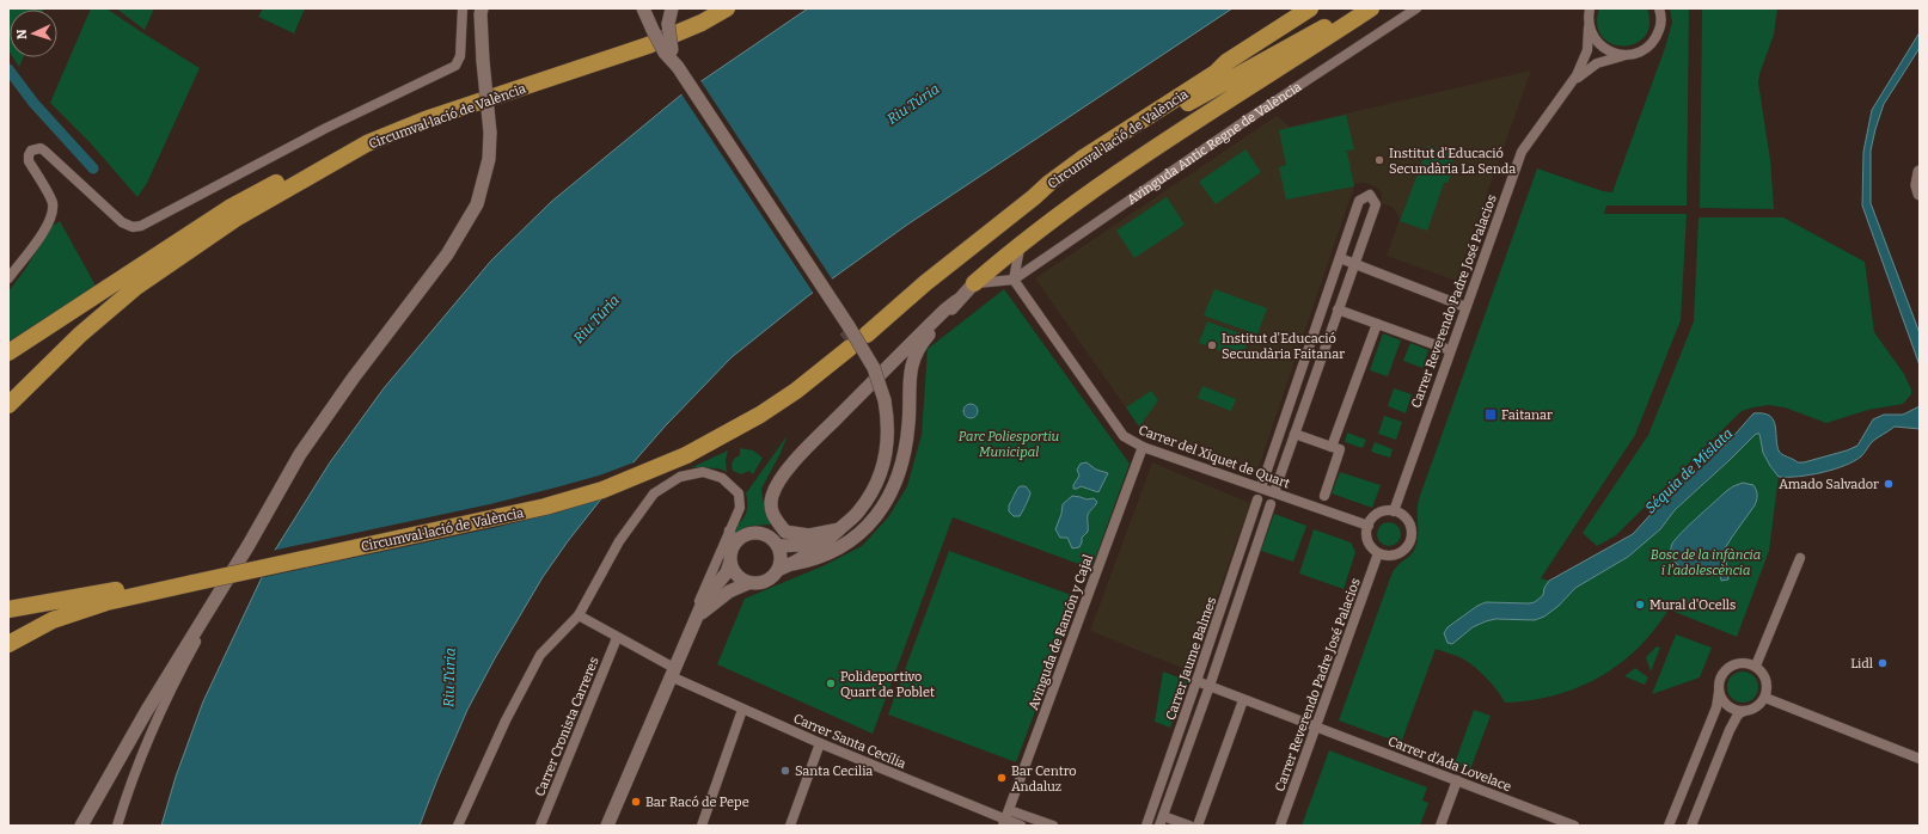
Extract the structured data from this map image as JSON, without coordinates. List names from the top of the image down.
{
  "streets": {
    "highway": ["Circumval·lació de València"],
    "street": [
      "Avinguda Antic Regne de València",
      "Carrer Reverendo Padre José Palacios",
      "Carrer del Xiquet de Quart",
      "Avinguda de Ramón y Cajal",
      "Carrer Jaume Balmes",
      "Carrer Cronista Carreres",
      "Carrer Santa Cecília",
      "Carrer d'Ada Lovelace"
    ]
  },
  "crossings": [
    ["Avinguda Antic Regne de València", "Carrer del Xiquet de Quart"],
    ["Carrer Reverendo Padre José Palacios", "Carrer del Xiquet de Quart"],
    ["Carrer Reverendo Padre José Palacios", "Carrer d'Ada Lovelace"],
    ["Carrer del Xiquet de Quart", "Avinguda de Ramón y Cajal"],
    ["Avinguda de Ramón y Cajal", "Carrer Santa Cecília"],
    ["Carrer Jaume Balmes", "Carrer d'Ada Lovelace"],
    ["Carrer Cronista Carreres", "Carrer Santa Cecília"]
  ],
  "water": ["Riu Túria", "Séquia de Mislata"],
  "parks": ["Parc Poliesportiu Municipal", "Bosc de la infància i l'adolescència"],
  "places": {
    "other": [
      "Institut d'Educació Secundària La Senda",
      "Institut d'Educació Secundària Faitanar",
      "Amado Salvador",
      "Mural d'Ocells",
      "Lidl",
      "Polideportivo Quart de Poblet",
      "Santa Cecilia",
      "Bar Centro Andaluz",
      "Bar Racó de Pepe"
    ],
    "transit": ["Faitanar"]
  },
  "north": "left"
}
